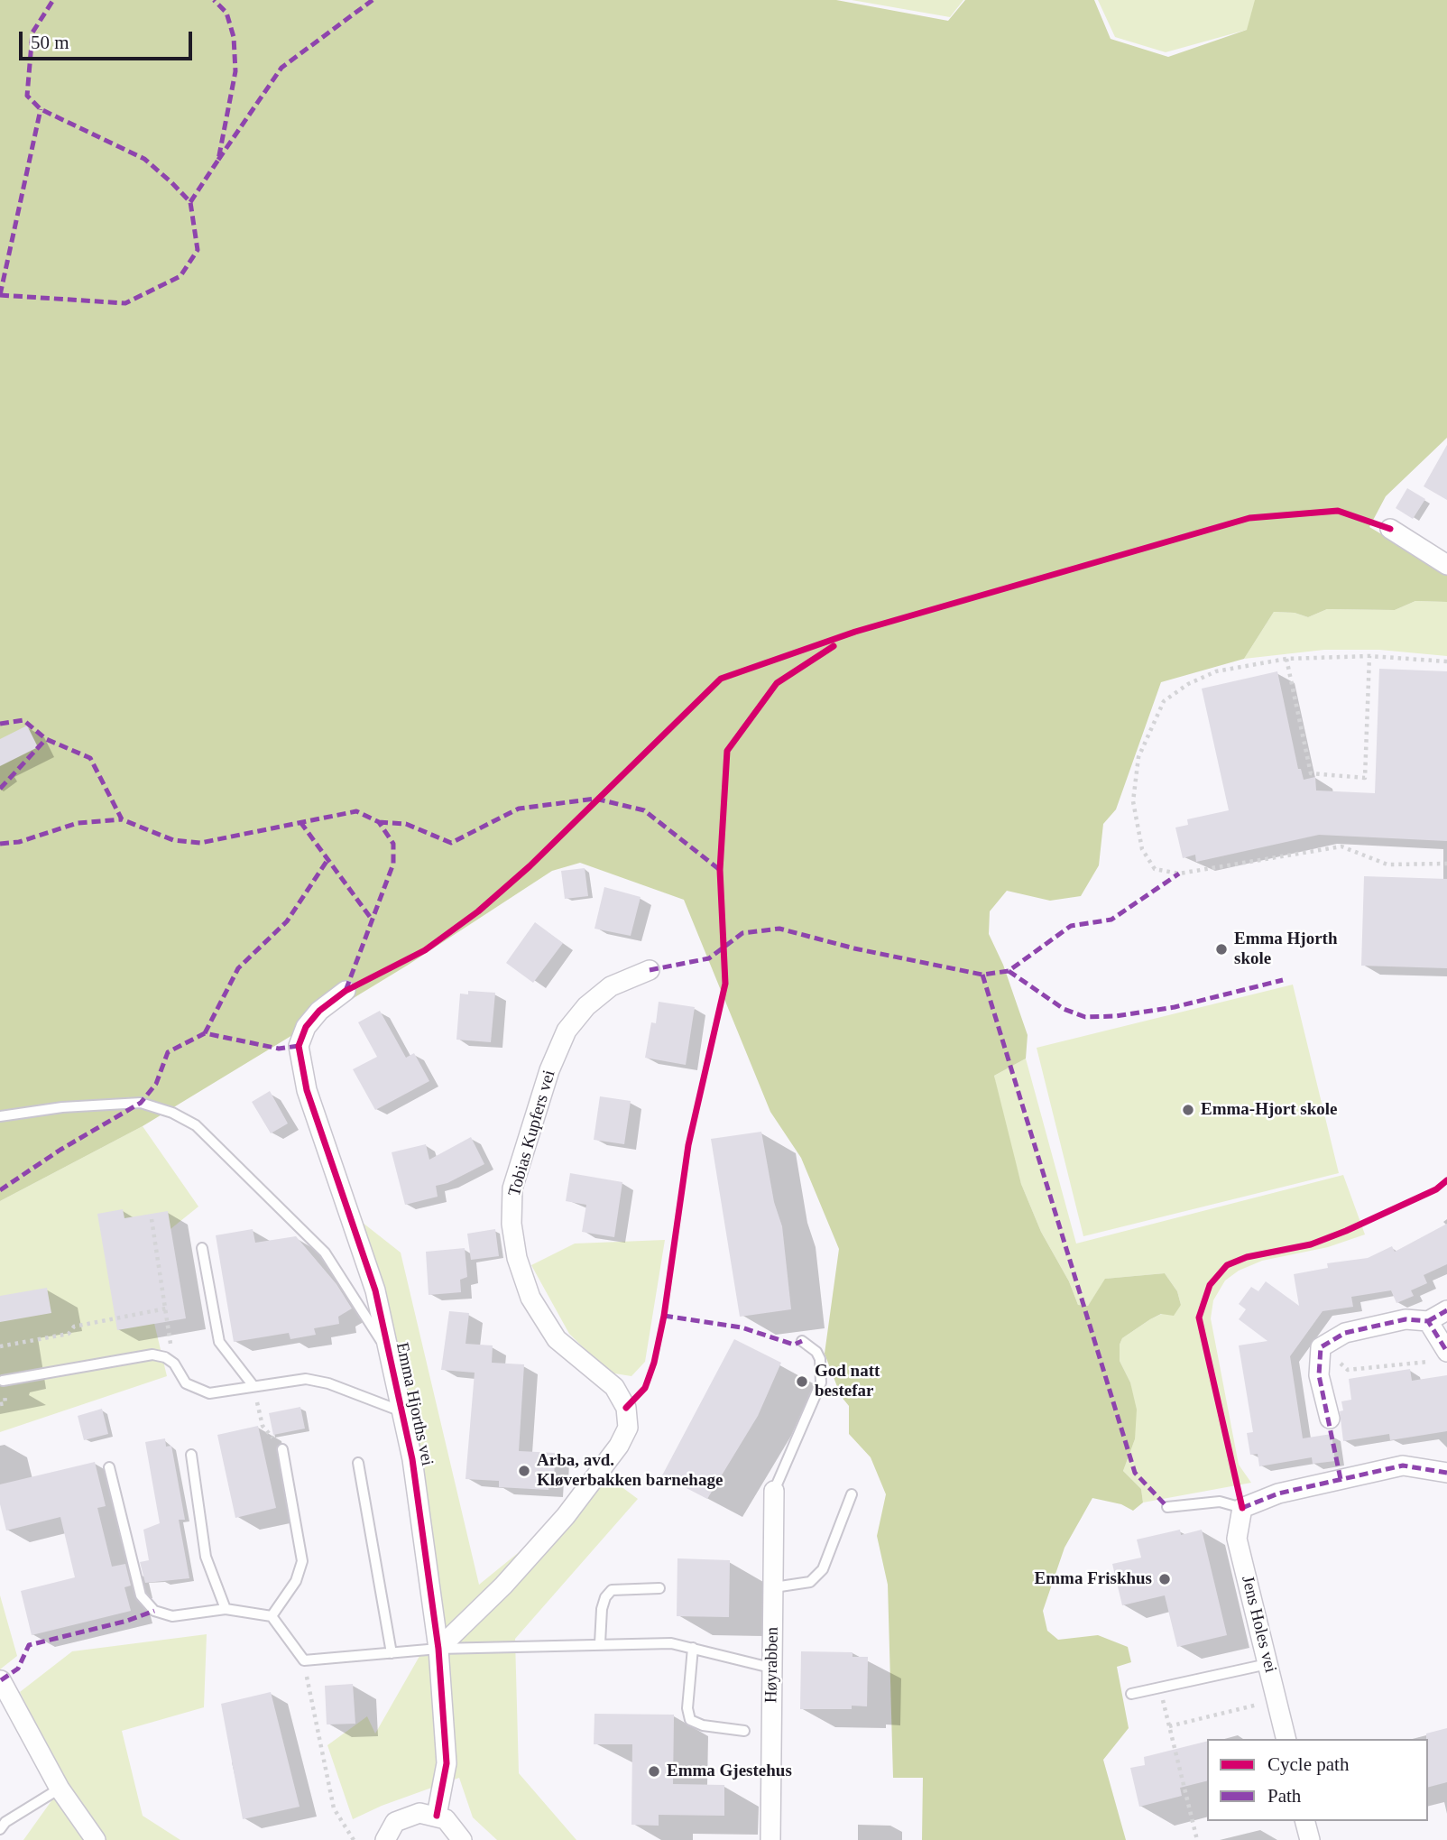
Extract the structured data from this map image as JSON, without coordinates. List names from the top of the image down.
{
  "streets": {
    "street": [
      "Tobias Kupfers vei",
      "Emma Hjorths vei",
      "Jens Holes vei",
      "Høyrabben"
    ]
  },
  "crossings": [
    ["Tobias Kupfers vei", "Emma Hjorths vei"]
  ],
  "places": [
    "Emma Hjorth skole",
    "Emma-Hjort skole",
    "God natt bestefar",
    "Arba, avd. Kløverbakken barnehage",
    "Emma Friskhus",
    "Emma Gjestehus"
  ],
  "legend": ["Cycle path", "Path"],
  "scale_bar": "50 m"
}
